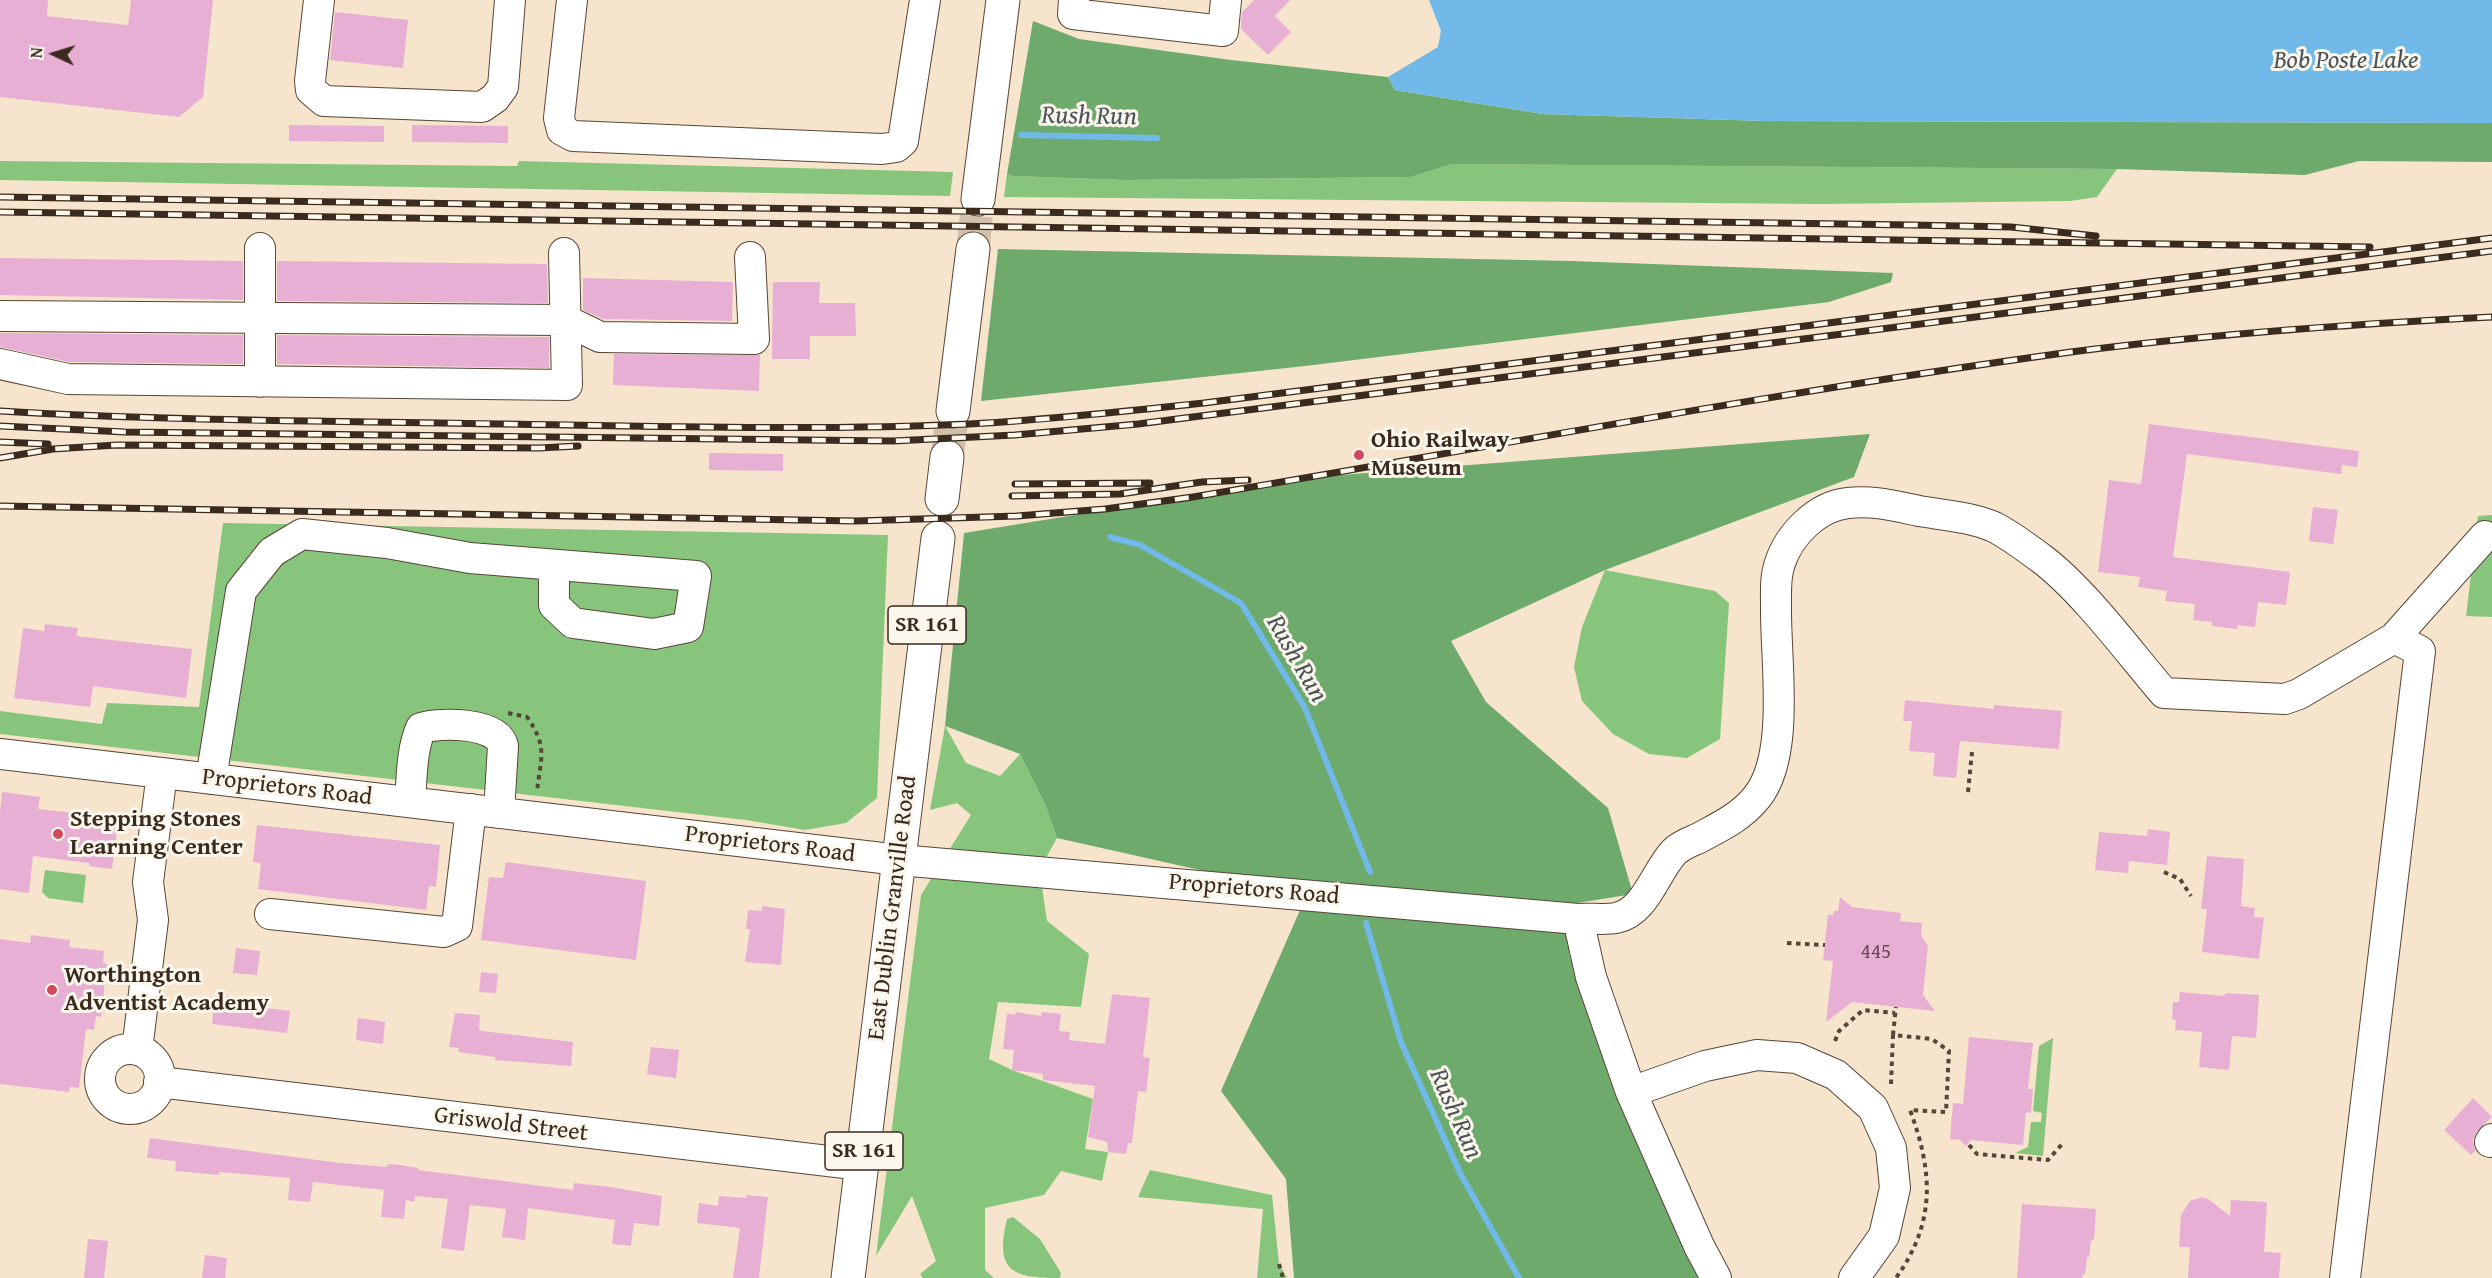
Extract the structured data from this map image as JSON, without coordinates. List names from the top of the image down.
{
  "streets": {
    "main road": ["SR 161", "East Dublin Granville Road"],
    "street": ["Proprietors Road", "Griswold Street"]
  },
  "crossings": [
    ["Proprietors Road", "East Dublin Granville Road"],
    ["East Dublin Granville Road", "Griswold Street"]
  ],
  "water": ["Bob Poste Lake", "Rush Run"],
  "places": ["Ohio Railway Museum", "Stepping Stones Learning Center", "Worthington Adventist Academy"],
  "house_numbers": ["445"],
  "north": "left"
}
